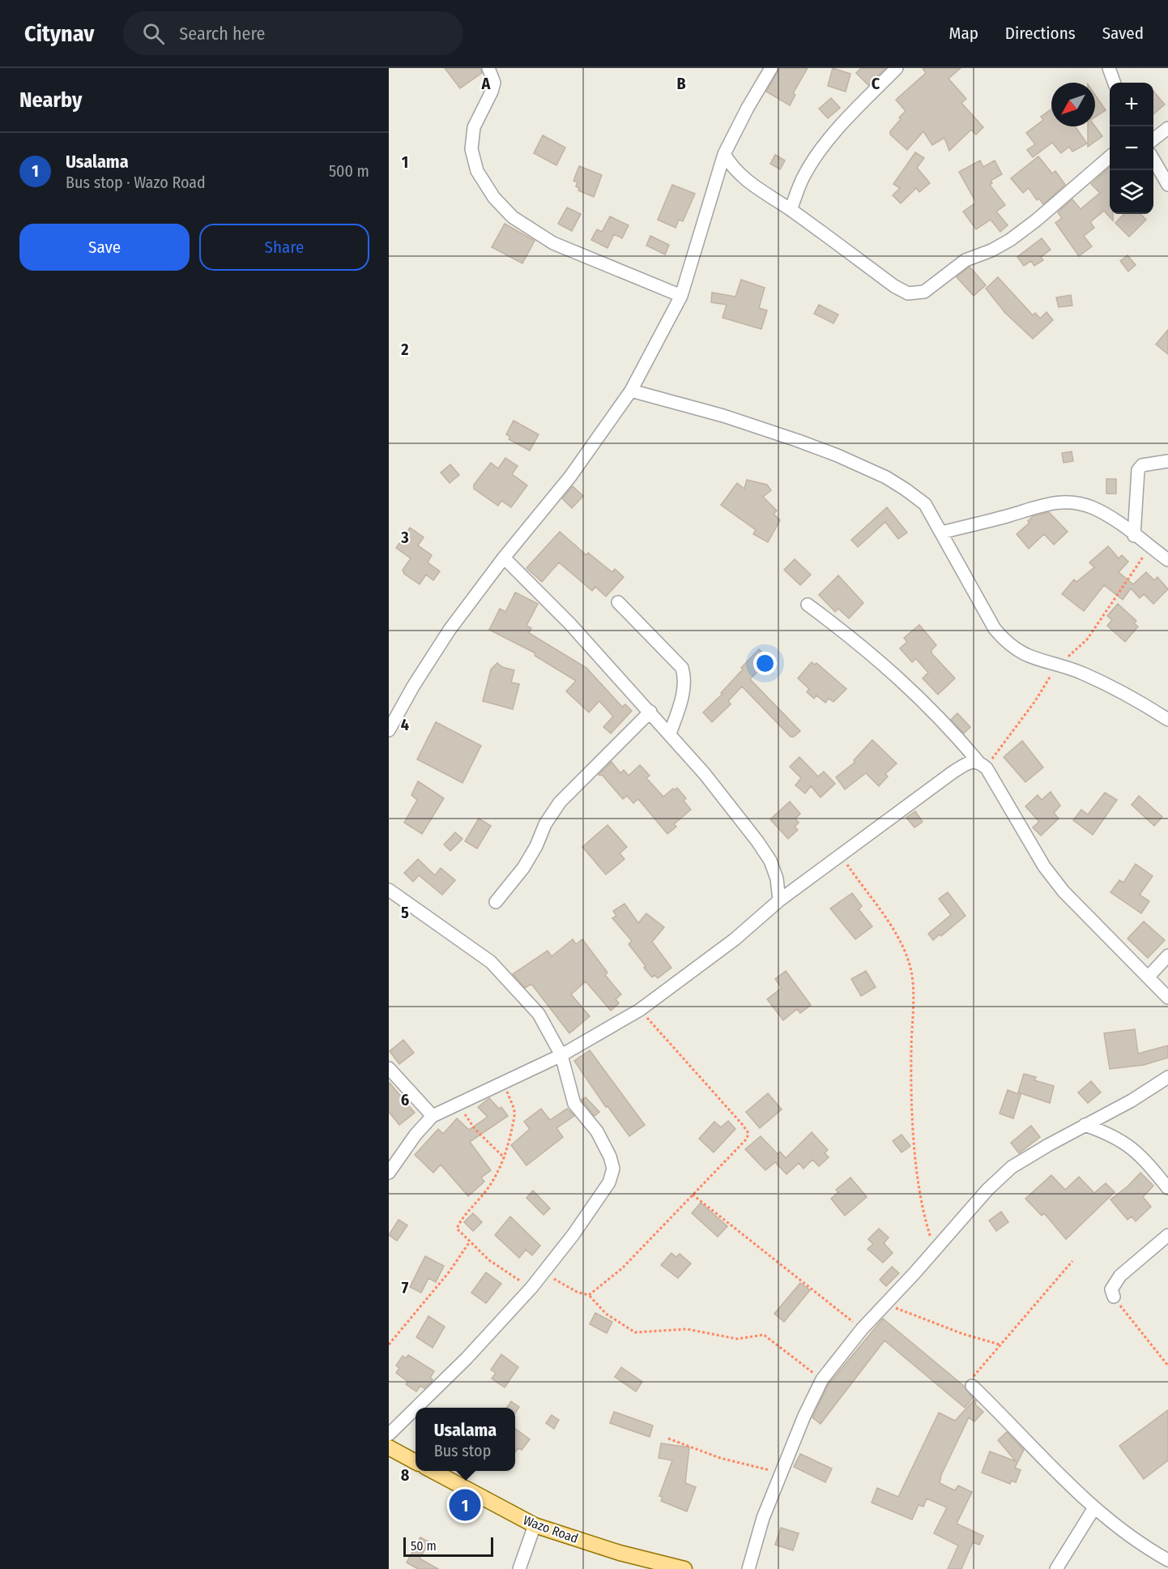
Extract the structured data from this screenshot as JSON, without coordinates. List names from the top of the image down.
{
  "streets": {
    "main road": ["Wazo Road"]
  },
  "scale_bar": "50 m",
  "north": "bottom left",
  "page": {
    "header": "Citynav",
    "search": "Search here",
    "nav": ["Map", "Directions", "Saved"],
    "heading": "Nearby",
    "map_buttons": ["+", "−"],
    "list": [
      {
        "mark": "1",
        "name": "Usalama",
        "note": "Bus stop · Wazo Road",
        "value": "500 m"
      }
    ],
    "buttons": ["Save", "Share"],
    "popup": ["Usalama", "Bus stop"],
    "pins": "1",
    "scale": "50 m"
  },
  "grid": {
    "columns": ["A", "B", "C"],
    "rows": [
      "1",
      "2",
      "3",
      "4",
      "5",
      "6",
      "7",
      "8"
    ]
  }
}
